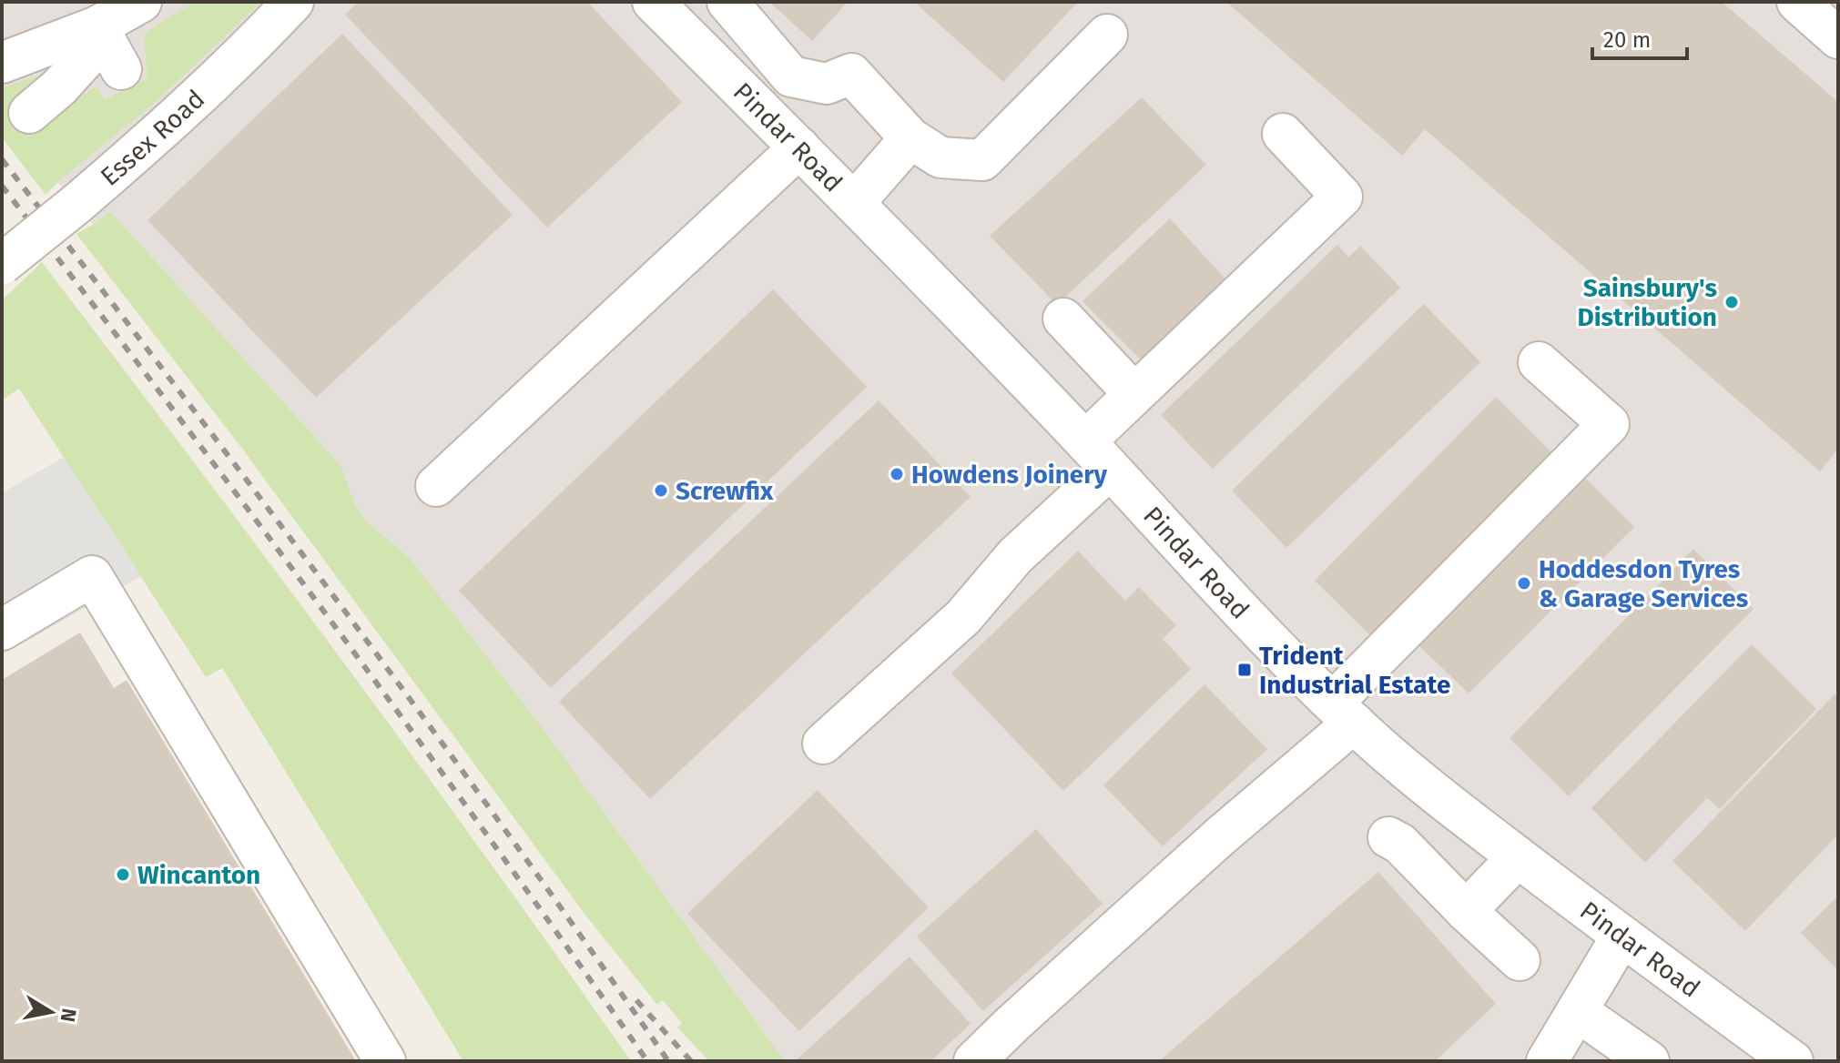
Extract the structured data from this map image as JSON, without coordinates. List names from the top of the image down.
{
  "streets": {
    "street": ["Pindar Road", "Essex Road"]
  },
  "places": {
    "other": [
      "Sainsbury's Distribution",
      "Howdens Joinery",
      "Screwfix",
      "Hoddesdon Tyres & Garage Services",
      "Wincanton"
    ],
    "transit": ["Trident Industrial Estate"]
  },
  "scale_bar": "20 m",
  "north": "right"
}
